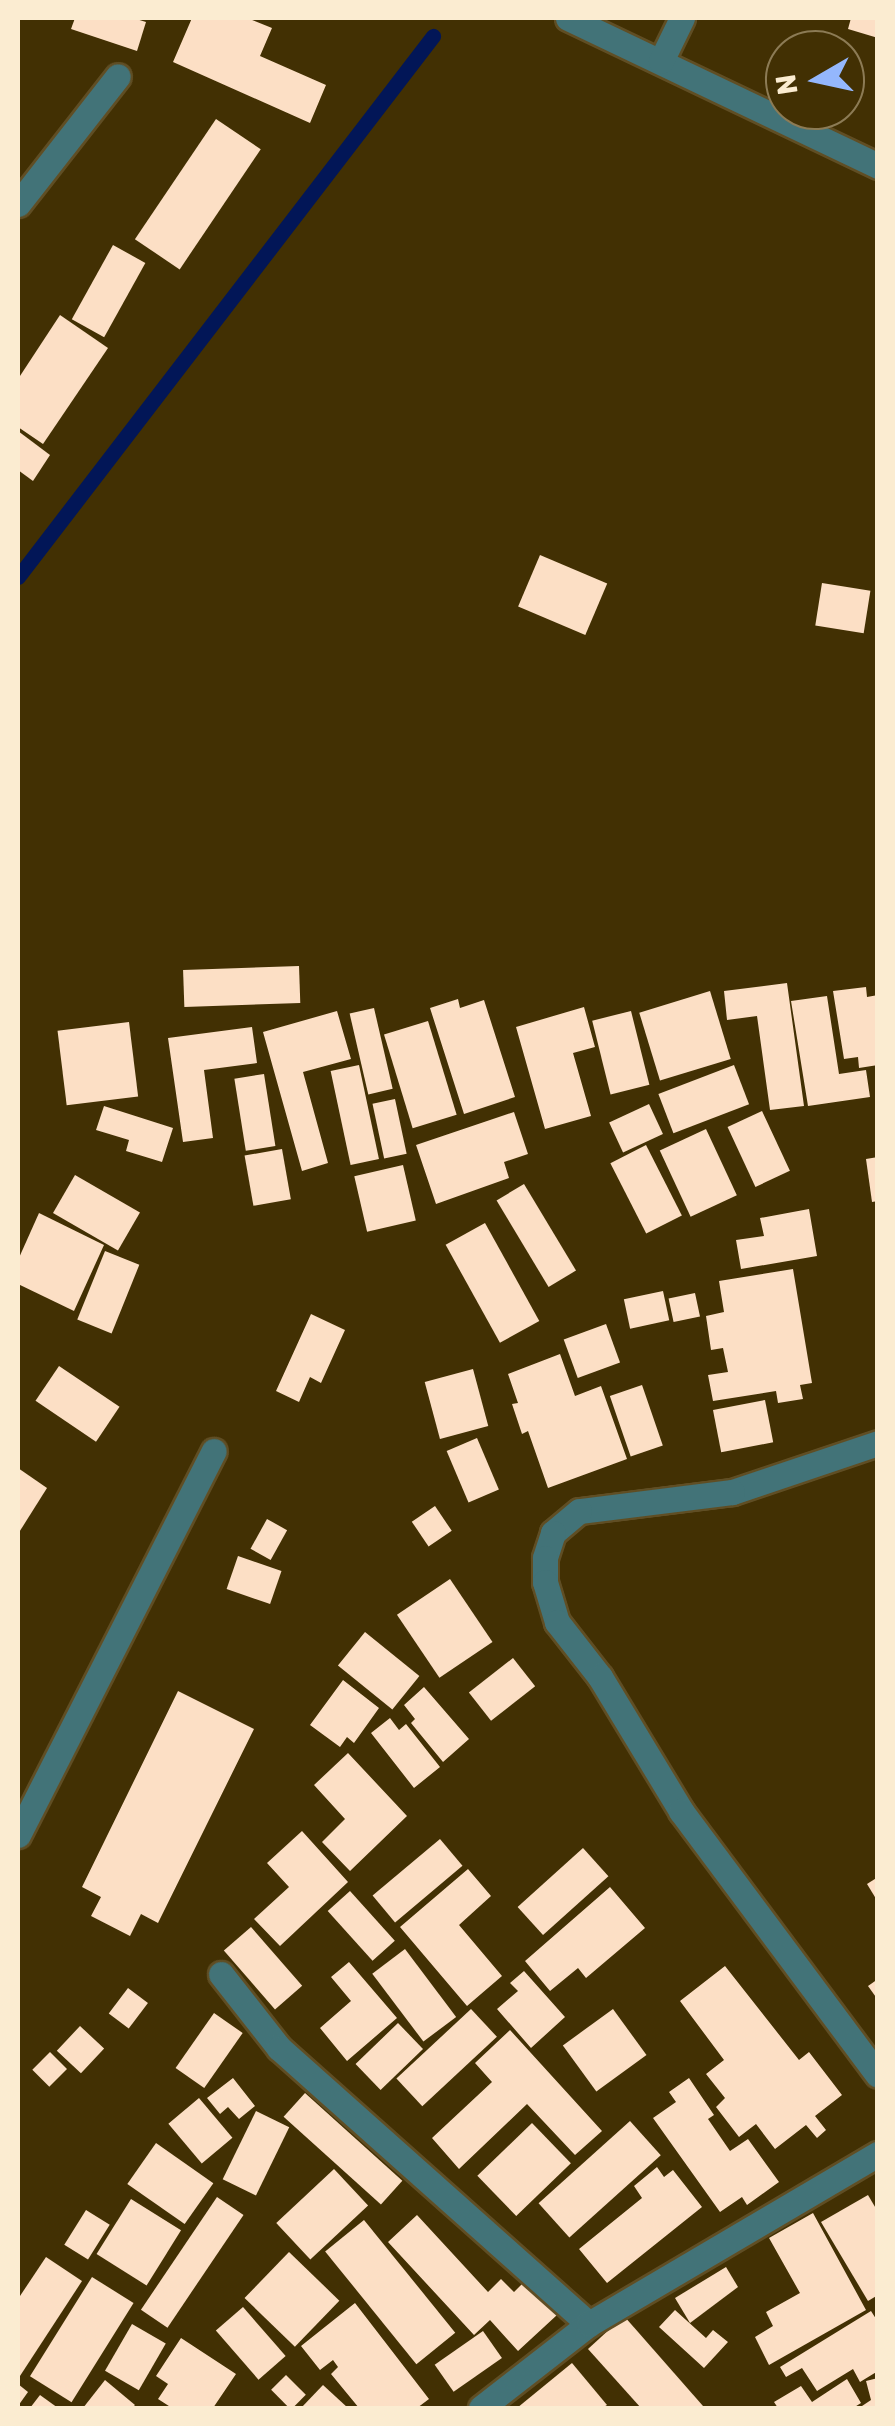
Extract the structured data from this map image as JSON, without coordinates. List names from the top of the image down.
{
  "north": "left"
}
